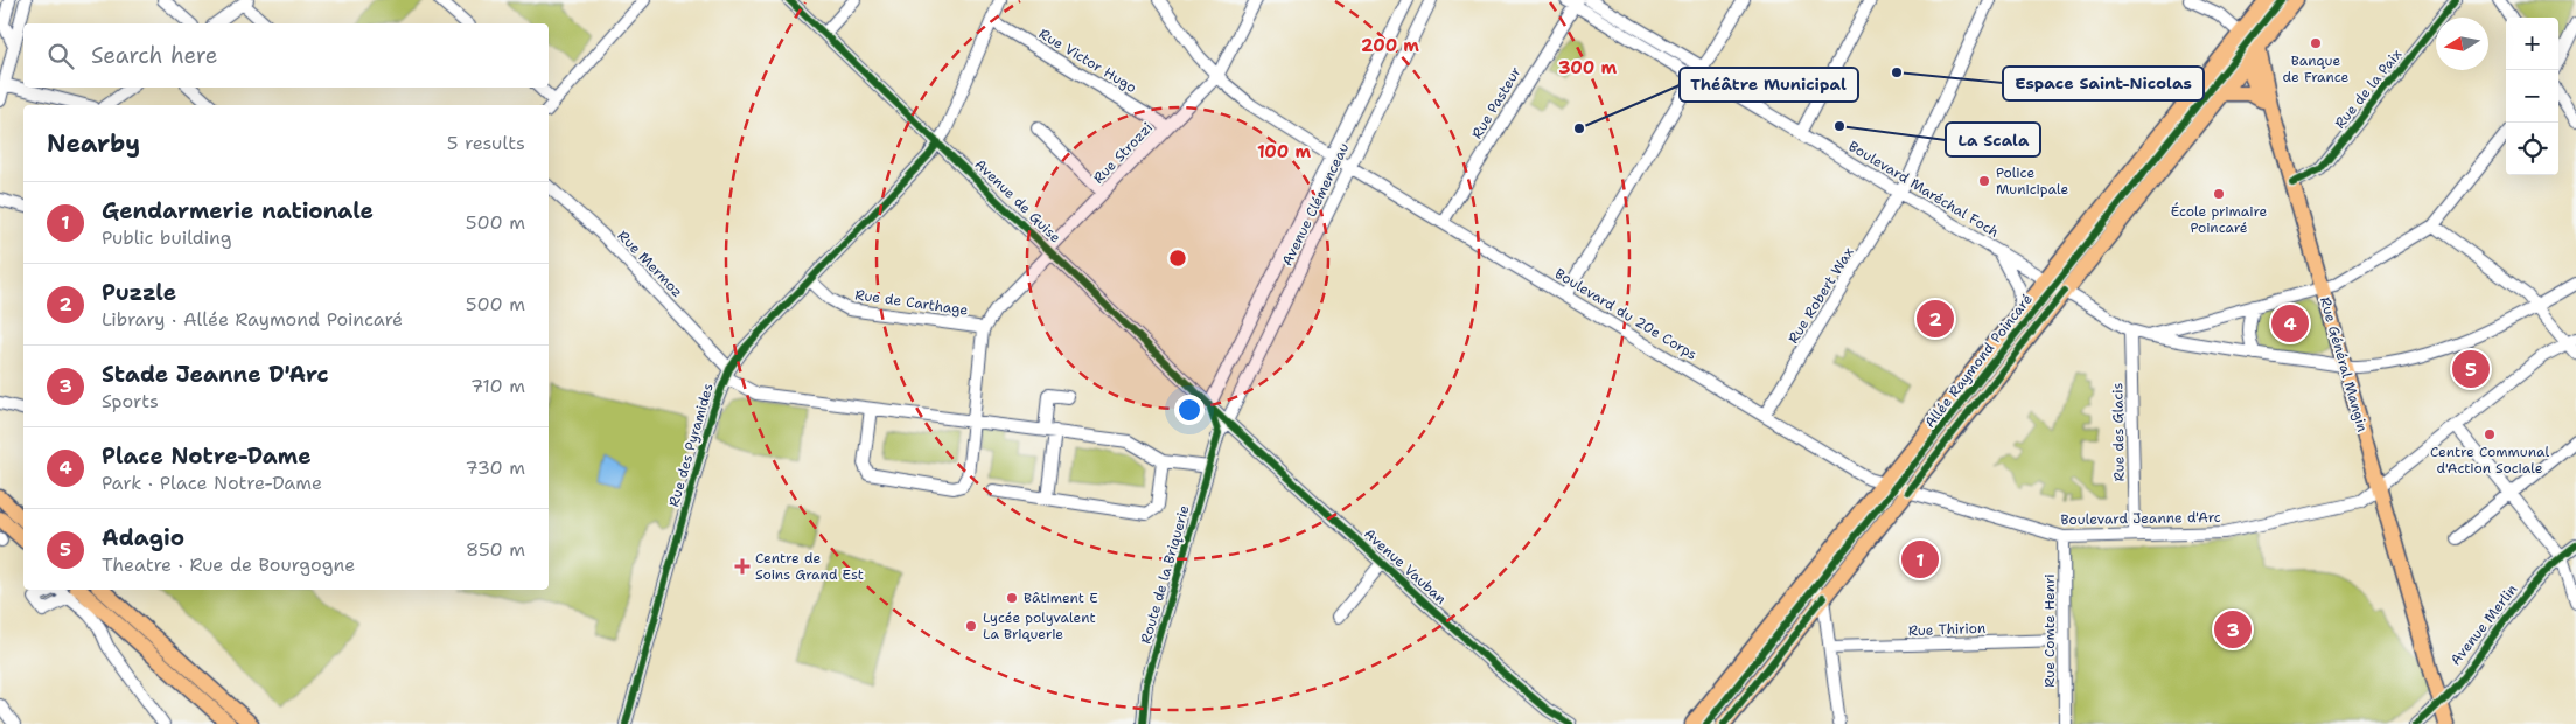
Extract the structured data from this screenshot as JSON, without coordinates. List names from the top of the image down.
{
  "streets": {
    "main road": ["Allée Raymond Poincaré", "Rue Général Mangin"],
    "street": [
      "Rue Victor Hugo",
      "Rue de la Paix",
      "Rue Pasteur",
      "Rue Strozzi",
      "Boulevard Maréchal Foch",
      "Avenue de Guise",
      "Avenue Clémenceau",
      "Rue Mermoz",
      "Rue Robert Wax",
      "Rue de Carthage",
      "Boulevard du 20e Corps",
      "Rue des Glacis",
      "Rue des Pyramides",
      "Boulevard Jeanne d'Arc",
      "Avenue Vauban",
      "Route de la Briquerie",
      "Avenue Merlin",
      "Rue Thirion",
      "Rue Comte Henri"
    ]
  },
  "crossings": [
    ["Rue Victor Hugo", "Rue Strozzi"],
    ["Rue Victor Hugo", "Rue des Pyramides"],
    ["Rue de la Paix", "Rue Général Mangin"],
    ["Rue Pasteur", "Boulevard Maréchal Foch"],
    ["Rue Pasteur", "Boulevard du 20e Corps"],
    ["Rue Strozzi", "Avenue de Guise"],
    ["Rue Strozzi", "Rue de Carthage"],
    ["Rue Strozzi", "Boulevard du 20e Corps"],
    ["Boulevard Maréchal Foch", "Rue Robert Wax"],
    ["Boulevard Maréchal Foch", "Allée Raymond Poincaré"],
    ["Boulevard Maréchal Foch", "Rue Général Mangin"],
    ["Boulevard Maréchal Foch", "Rue des Glacis"],
    ["Avenue de Guise", "Avenue Clémenceau"],
    ["Avenue de Guise", "Rue des Pyramides"],
    ["Avenue de Guise", "Avenue Vauban"],
    ["Avenue de Guise", "Route de la Briquerie"],
    ["Avenue Clémenceau", "Boulevard du 20e Corps"],
    ["Avenue Clémenceau", "Avenue Vauban"],
    ["Avenue Clémenceau", "Route de la Briquerie"],
    ["Rue Mermoz", "Rue des Pyramides"],
    ["Rue Robert Wax", "Boulevard du 20e Corps"],
    ["Rue de Carthage", "Rue des Pyramides"],
    ["Boulevard du 20e Corps", "Allée Raymond Poincaré"],
    ["Boulevard du 20e Corps", "Boulevard Jeanne d'Arc"],
    ["Allée Raymond Poincaré", "Rue Général Mangin"],
    ["Allée Raymond Poincaré", "Boulevard Jeanne d'Arc"],
    ["Rue Général Mangin", "Boulevard Jeanne d'Arc"],
    ["Rue Général Mangin", "Avenue Merlin"],
    ["Rue des Glacis", "Boulevard Jeanne d'Arc"],
    ["Boulevard Jeanne d'Arc", "Rue Comte Henri"],
    ["Avenue Vauban", "Route de la Briquerie"],
    ["Rue Thirion", "Rue Comte Henri"]
  ],
  "places": {
    "other": [
      "Banque de France",
      "Espace Saint-Nicolas",
      "La Scala",
      "Théâtre Municipal",
      "Police Municipale",
      "École primaire Poincaré",
      "Centre Communal d'Action Sociale",
      "Bâtiment E",
      "Lycée polyvalent La Briquerie"
    ],
    "health": ["Centre de Soins Grand Est"]
  },
  "north": "left",
  "page": {
    "map_buttons": ["+", "−"],
    "search": "Search here",
    "heading": ["Nearby", "5 results"],
    "list": [
      {
        "mark": "1",
        "name": "Gendarmerie nationale",
        "note": "Public building",
        "value": "500 m"
      },
      {
        "mark": "2",
        "name": "Puzzle",
        "note": "Library · Allée Raymond Poincaré",
        "value": "500 m"
      },
      {
        "mark": "3",
        "name": "Stade Jeanne D'Arc",
        "note": "Sports",
        "value": "710 m"
      },
      {
        "mark": "4",
        "name": "Place Notre-Dame",
        "note": "Park · Place Notre-Dame",
        "value": "730 m"
      },
      {
        "mark": "5",
        "name": "Adagio",
        "note": "Theatre · Rue de Bourgogne",
        "value": "850 m"
      }
    ],
    "pins": [
      "2",
      "4",
      "5",
      "1",
      "3"
    ]
  },
  "rings": ["200 m", "300 m", "100 m"]
}
